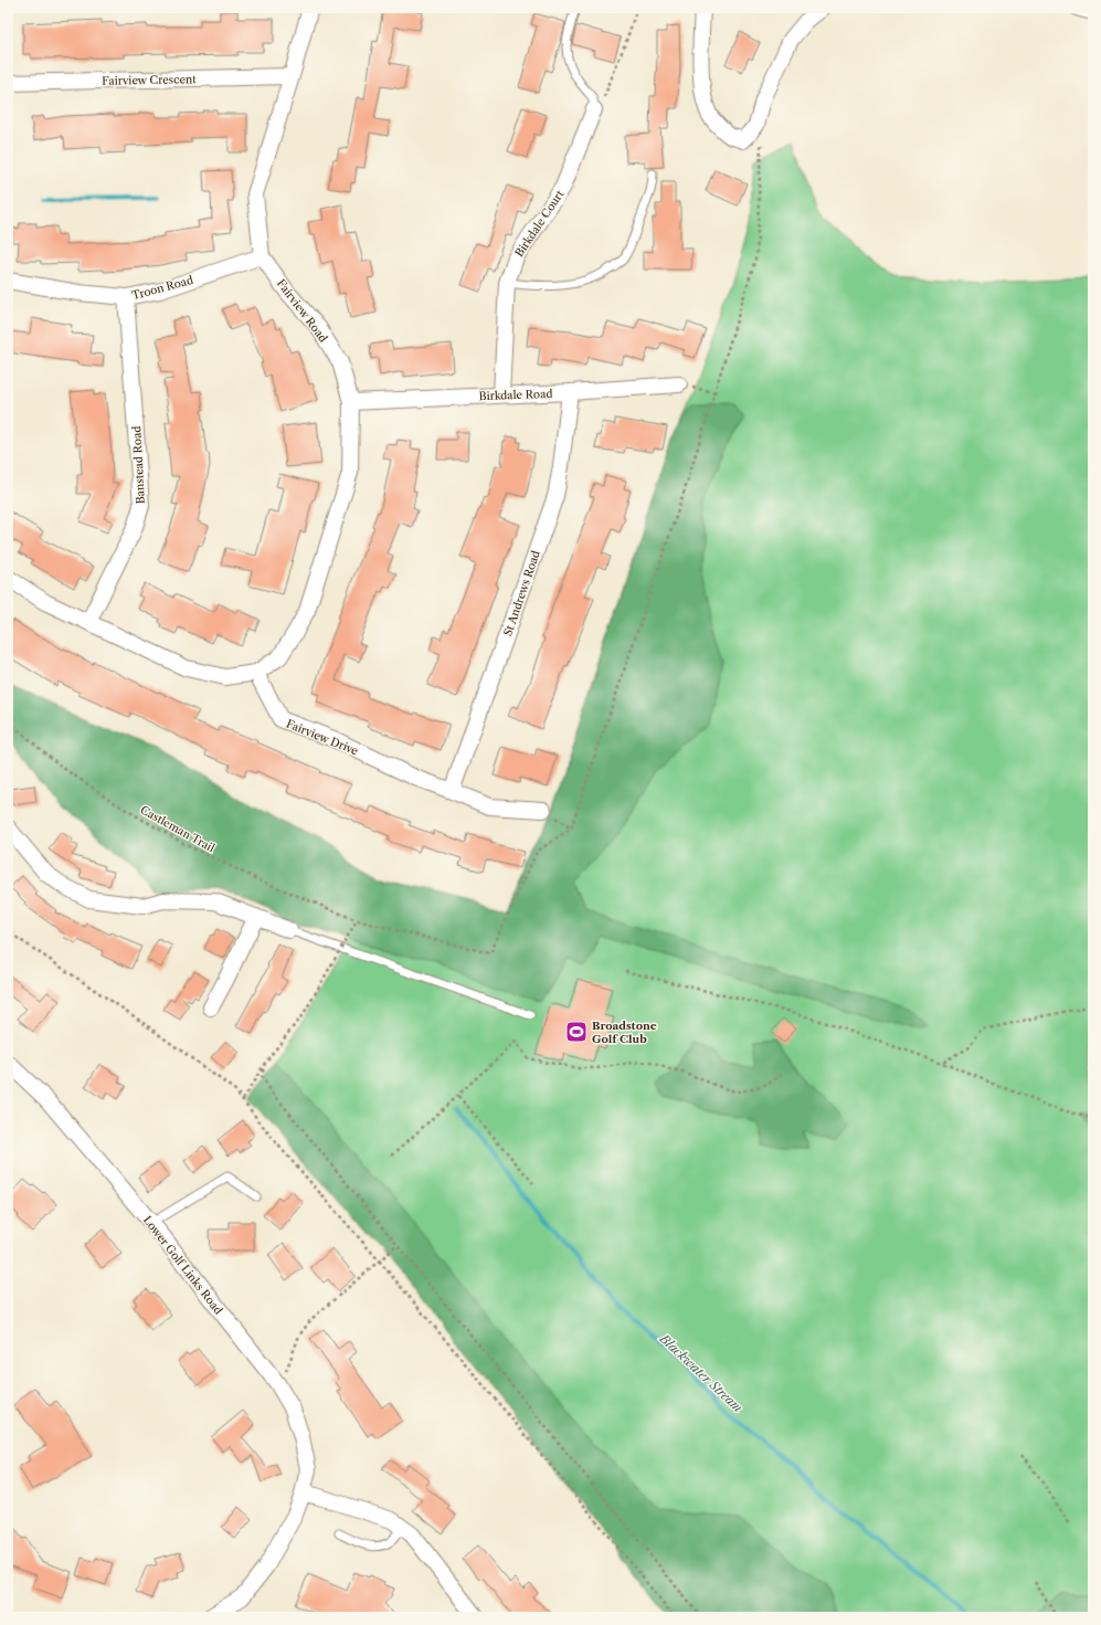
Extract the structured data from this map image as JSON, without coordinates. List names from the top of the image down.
{
  "streets": {
    "street": [
      "Fairview Crescent",
      "Birkdale Court",
      "Troon Road",
      "Fairview Road",
      "Birkdale Road",
      "Banstead Road",
      "St Andrews Road",
      "Fairview Drive",
      "Lower Golf Links Road"
    ],
    "path": ["Castleman Trail"]
  },
  "crossings": [
    ["Fairview Crescent", "Fairview Road"],
    ["Birkdale Court", "Birkdale Road"],
    ["Troon Road", "Fairview Road"],
    ["Troon Road", "Banstead Road"],
    ["Fairview Road", "Birkdale Road"],
    ["Fairview Road", "Fairview Drive"],
    ["Birkdale Road", "St Andrews Road"],
    ["St Andrews Road", "Fairview Drive"]
  ],
  "water": ["Blackwater Stream"],
  "places": {
    "sports": ["Broadstone Golf Club"]
  }
}
